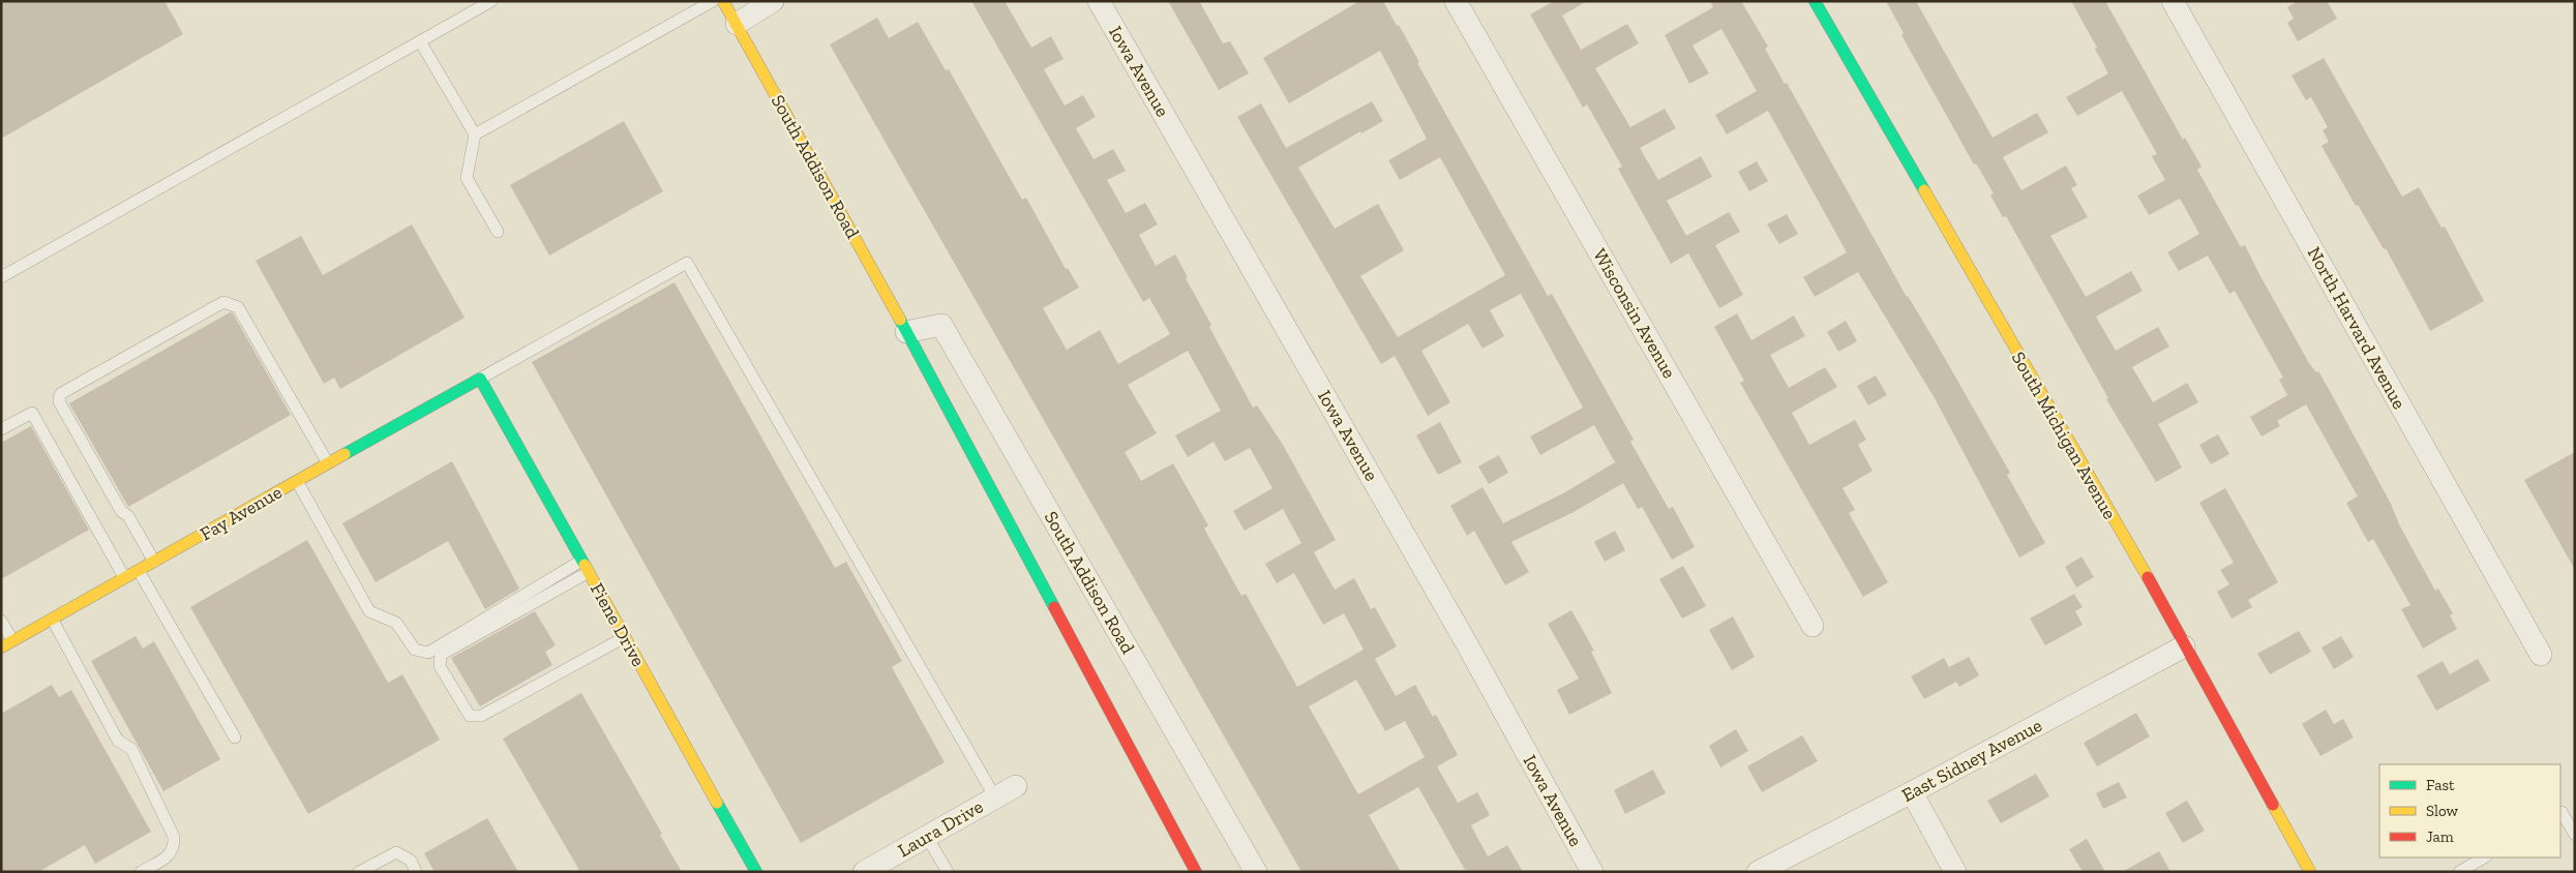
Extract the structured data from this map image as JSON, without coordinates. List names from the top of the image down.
{
  "streets": {
    "street": [
      "Iowa Avenue",
      "South Addison Road",
      "Wisconsin Avenue",
      "North Harvard Avenue",
      "South Michigan Avenue",
      "Fay Avenue",
      "Fiene Drive",
      "East Sidney Avenue",
      "Laura Drive"
    ]
  },
  "crossings": [
    ["South Michigan Avenue", "East Sidney Avenue"],
    ["Fay Avenue", "Fiene Drive"]
  ],
  "legend": ["Fast", "Slow", "Jam"]
}
